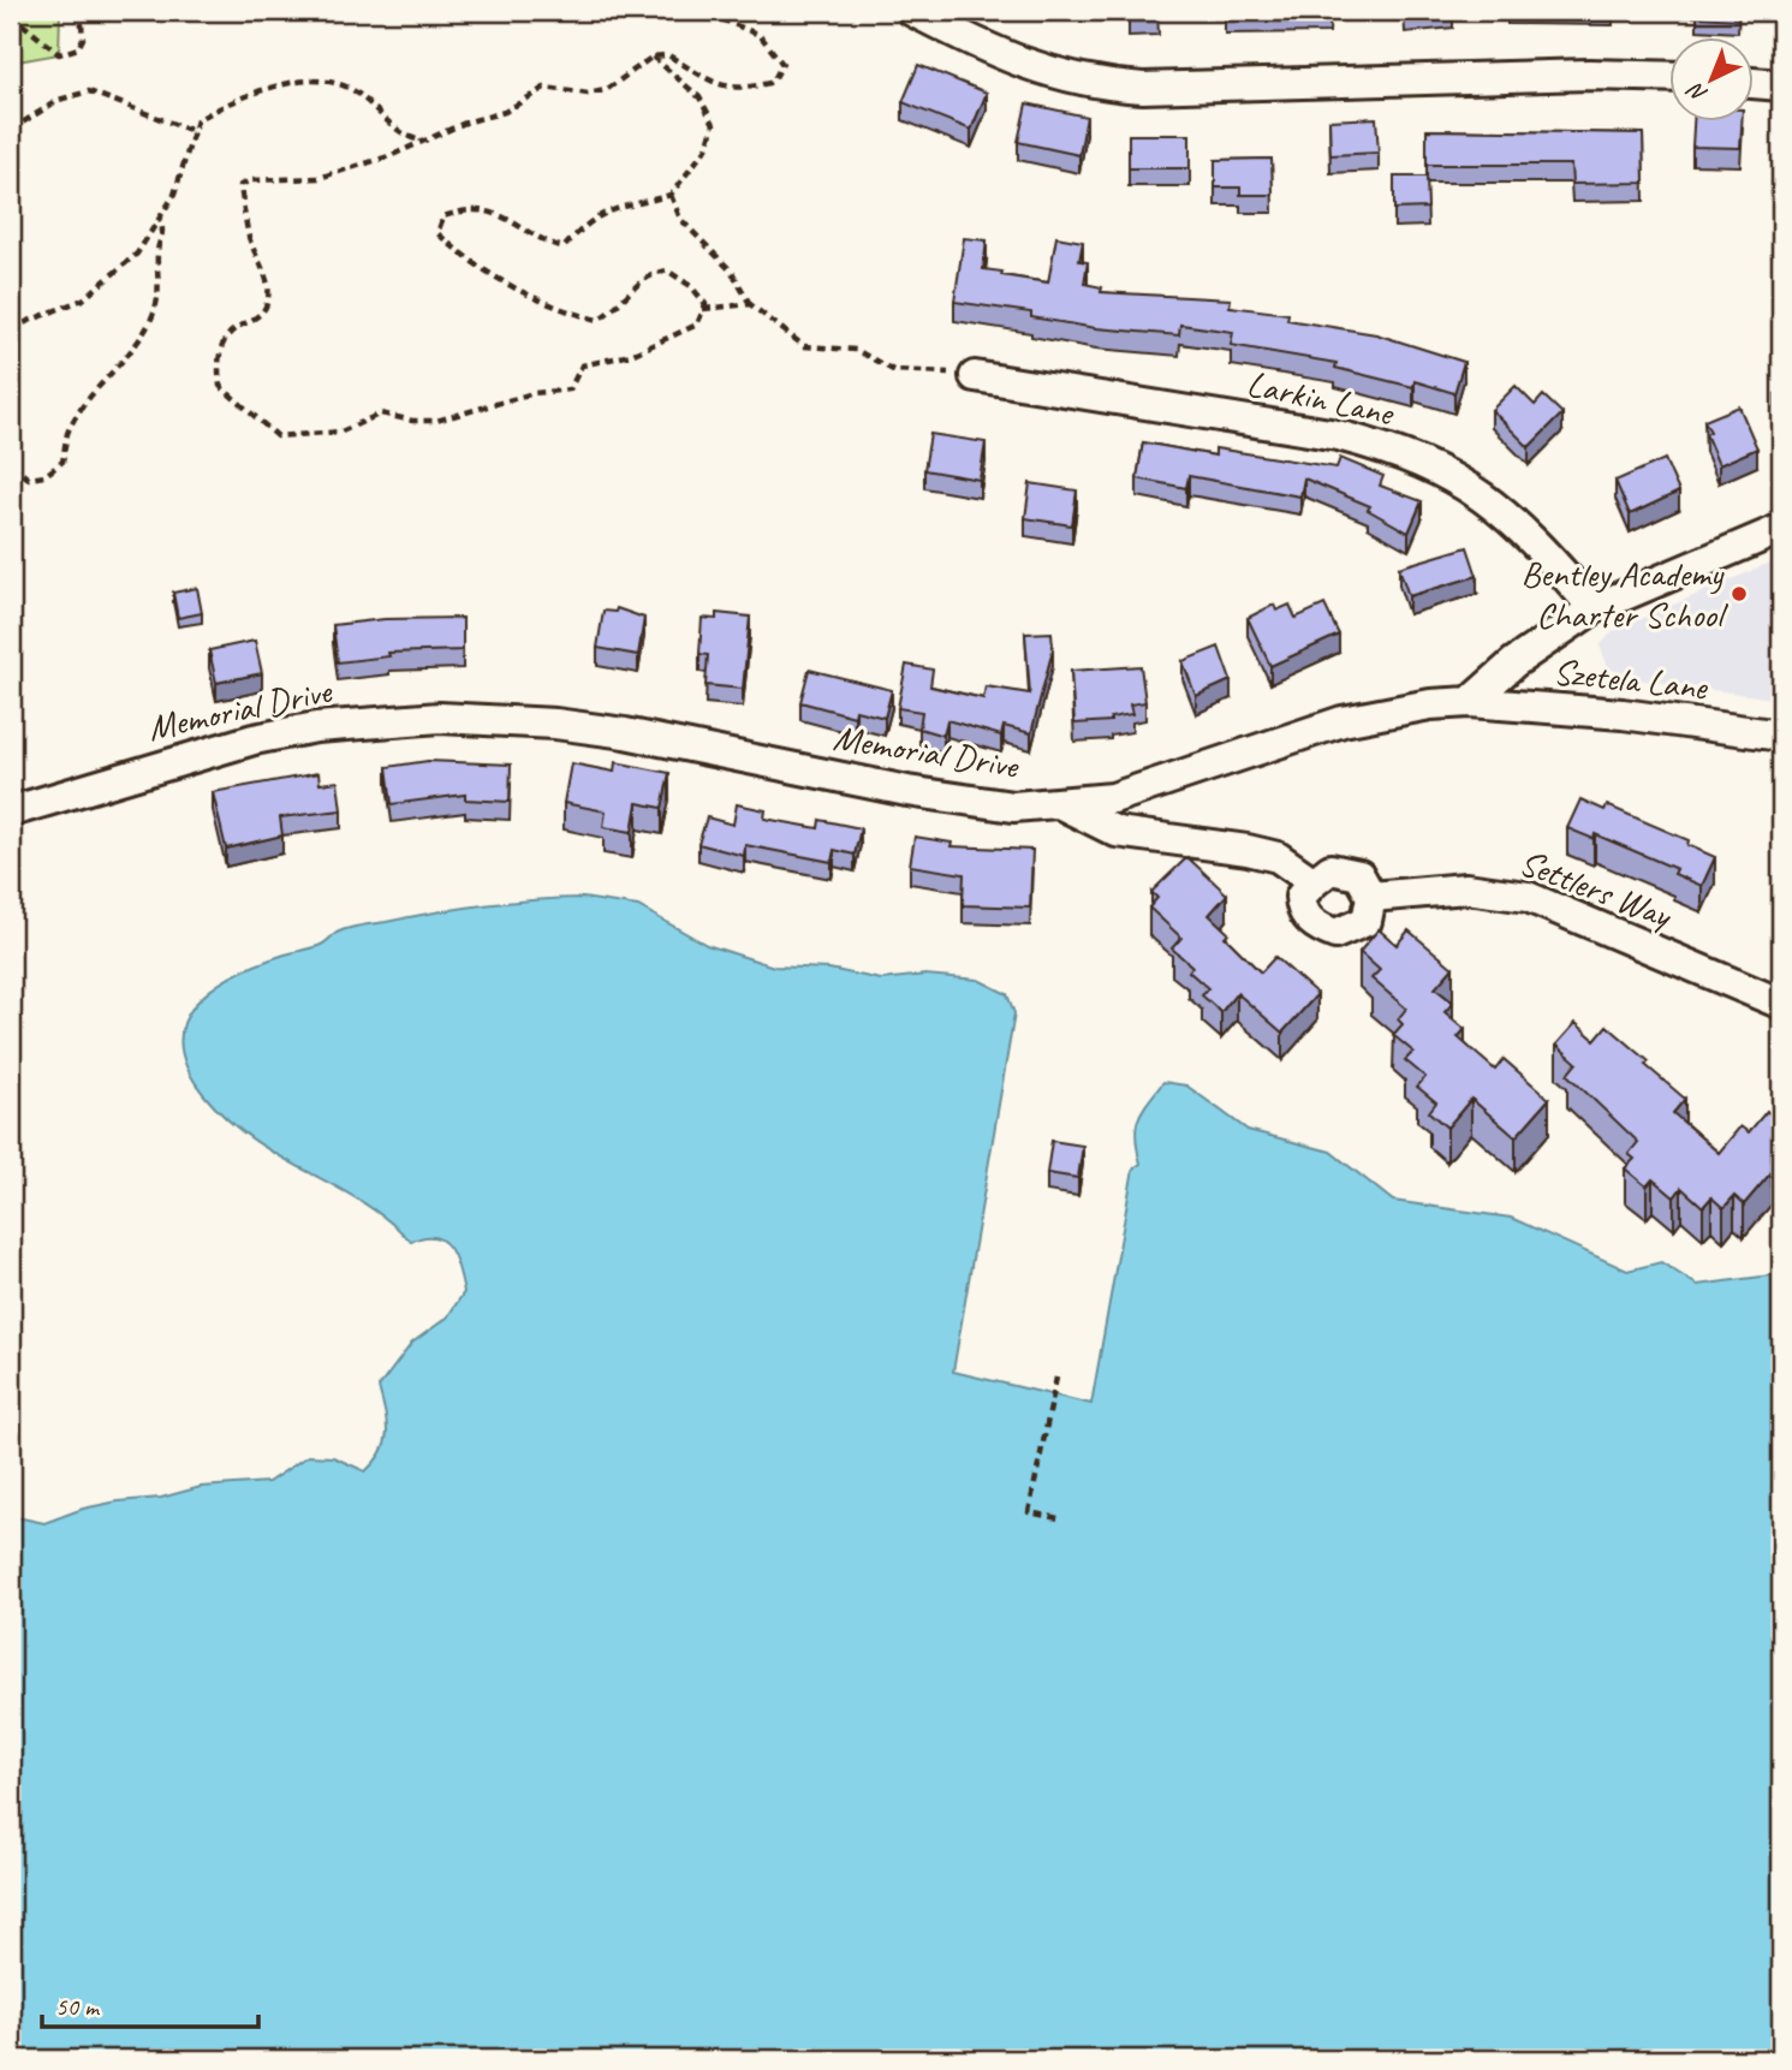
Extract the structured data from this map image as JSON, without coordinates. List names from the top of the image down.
{
  "streets": {
    "street": [
      "Larkin Lane",
      "Szetela Lane",
      "Memorial Drive",
      "Settlers Way"
    ]
  },
  "crossings": [
    ["Szetela Lane", "Memorial Drive"]
  ],
  "places": ["Bentley Academy Charter School"],
  "scale_bar": "50 m",
  "north": "bottom left"
}
